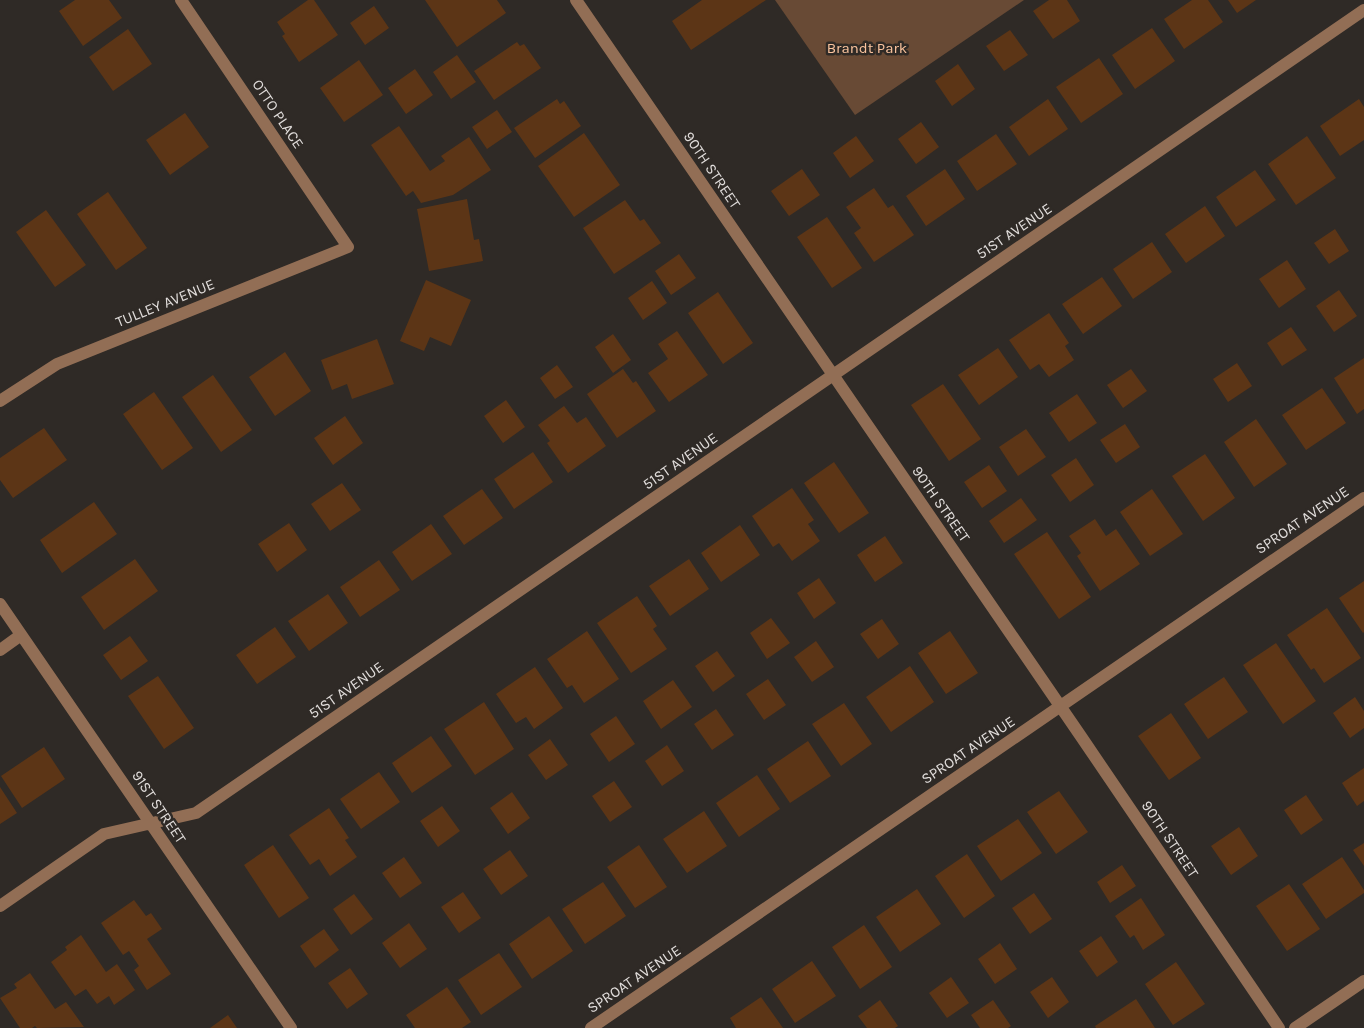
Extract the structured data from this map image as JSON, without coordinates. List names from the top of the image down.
{
  "streets": {
    "street": [
      "OTTO PLACE",
      "90TH STREET",
      "51ST AVENUE",
      "TULLEY AVENUE",
      "SPROAT AVENUE",
      "91ST STREET"
    ]
  },
  "crossings": [
    ["OTTO PLACE", "TULLEY AVENUE"],
    ["90TH STREET", "51ST AVENUE"],
    ["90TH STREET", "SPROAT AVENUE"],
    ["51ST AVENUE", "91ST STREET"]
  ],
  "parks": ["Brandt Park"]
}
